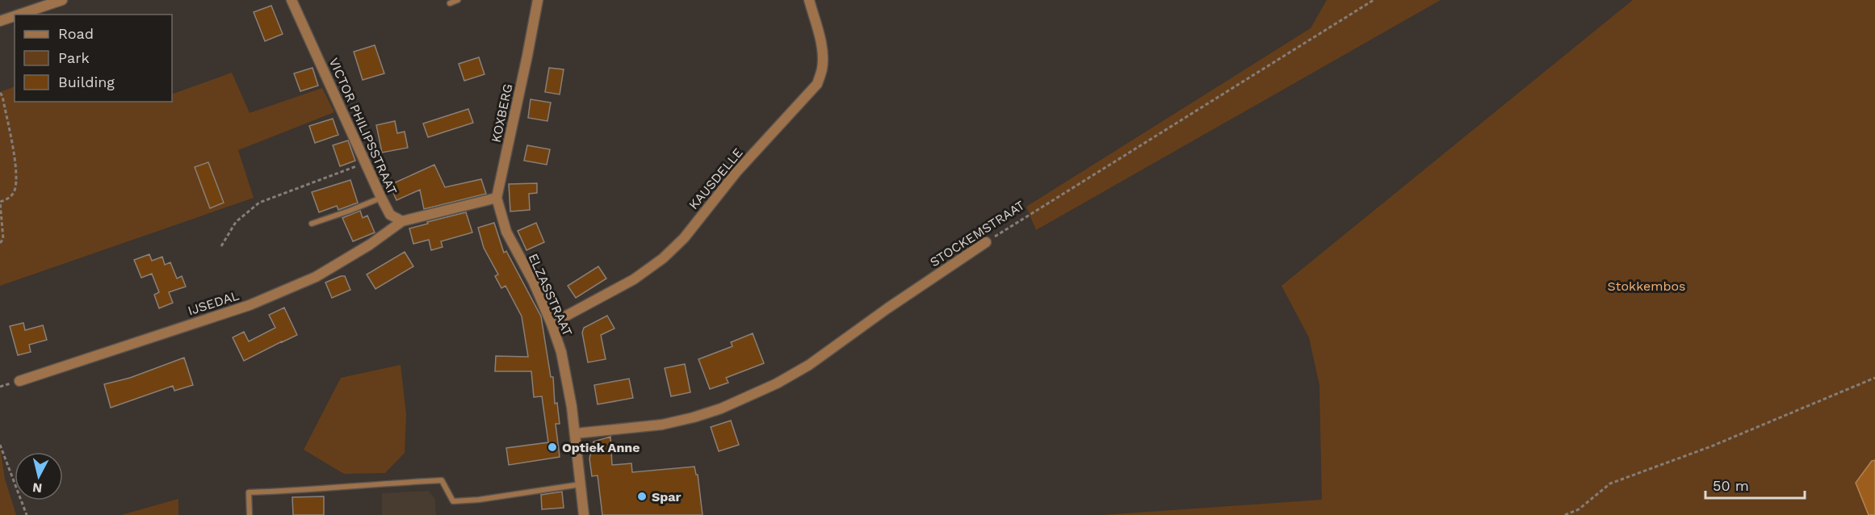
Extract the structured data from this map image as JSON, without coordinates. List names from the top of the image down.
{
  "streets": {
    "street": [
      "KOXBERG",
      "VICTOR PHILIPSSTRAAT",
      "KAUSDELLE",
      "STOCKEMSTRAAT",
      "ELZASSTRAAT",
      "IJSEDAL"
    ]
  },
  "crossings": [
    ["KOXBERG", "ELZASSTRAAT"],
    ["VICTOR PHILIPSSTRAAT", "IJSEDAL"],
    ["KAUSDELLE", "ELZASSTRAAT"],
    ["STOCKEMSTRAAT", "ELZASSTRAAT"]
  ],
  "parks": ["Stokkembos"],
  "places": ["Optiek Anne", "Spar"],
  "legend": ["Road", "Park", "Building"],
  "scale_bar": "50 m",
  "north": "bottom"
}
